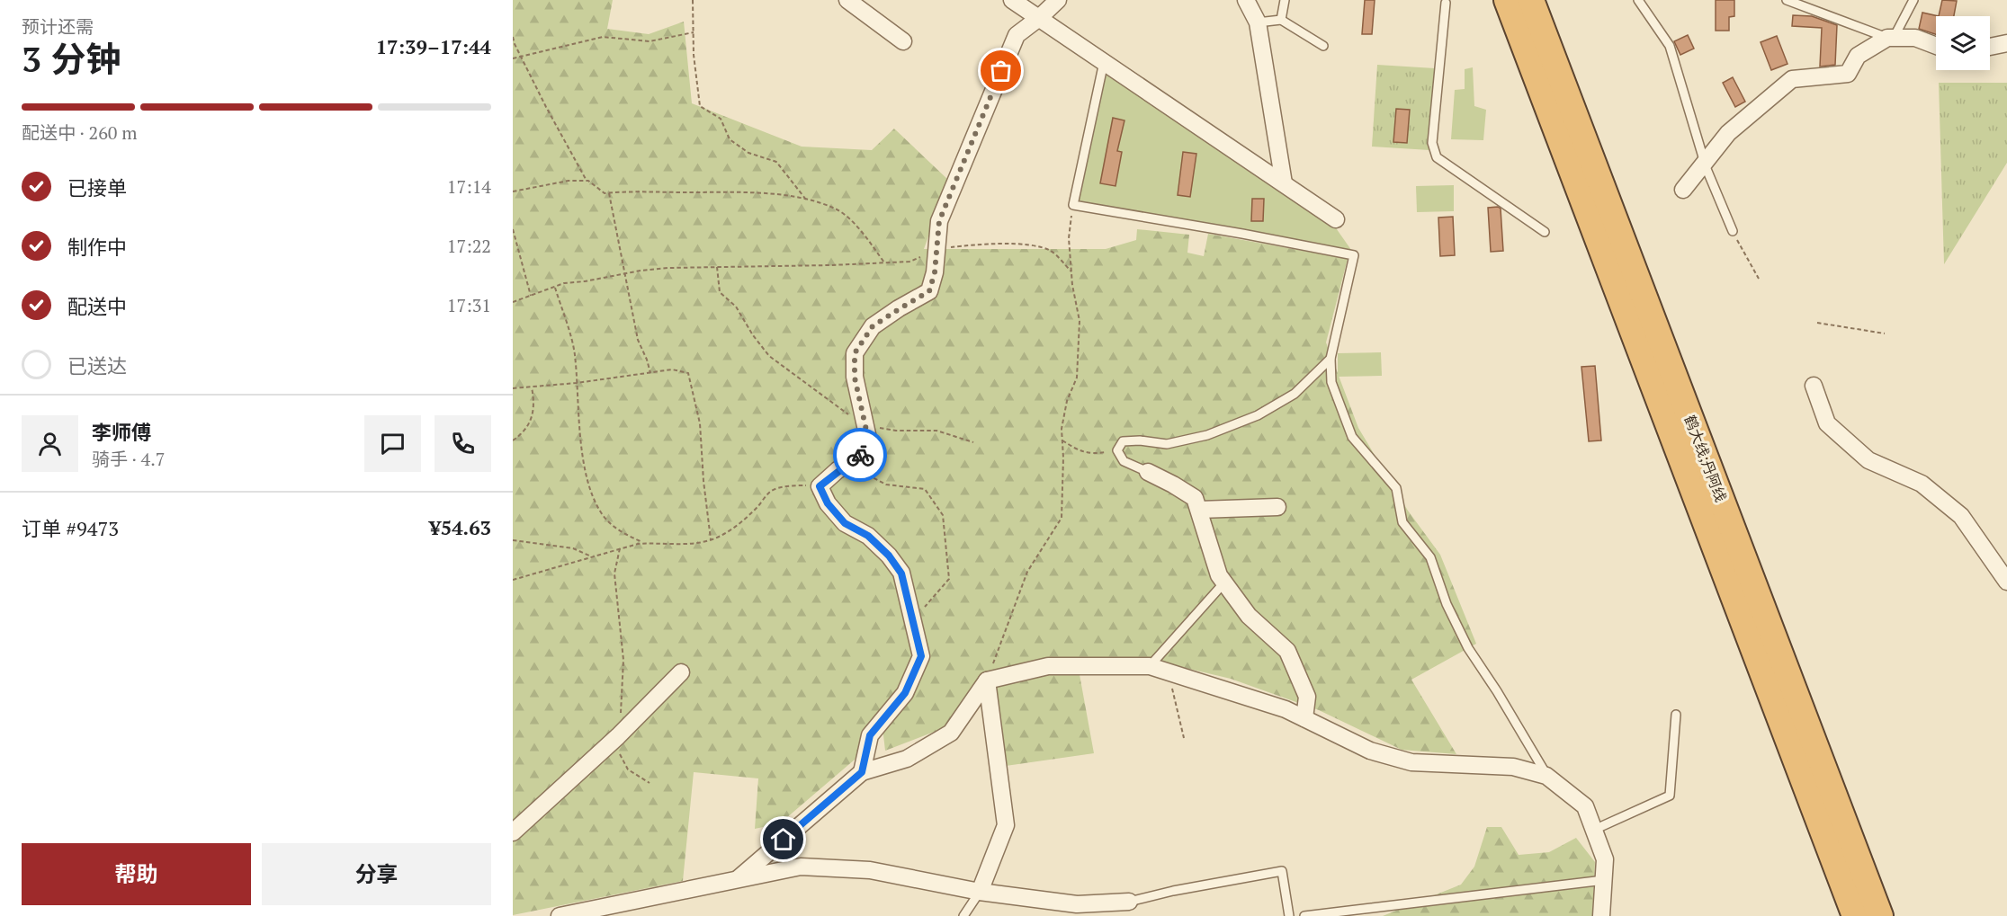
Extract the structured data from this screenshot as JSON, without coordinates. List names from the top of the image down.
{
  "streets": {
    "highway": ["鹤大线;丹阿线"]
  },
  "page": {
    "heading": ["3 分钟", "预计还需", "17:39–17:44"],
    "panel": [
      "李师傅",
      "骑手 · 4.7",
      "订单 #9473",
      "¥54.63"
    ],
    "bar": "配送中 · 260 m",
    "list": [
      ["已接单", "17:14"],
      ["制作中", "17:22"],
      ["配送中", "17:31"],
      "已送达"
    ],
    "buttons": ["帮助", "分享"]
  }
}
